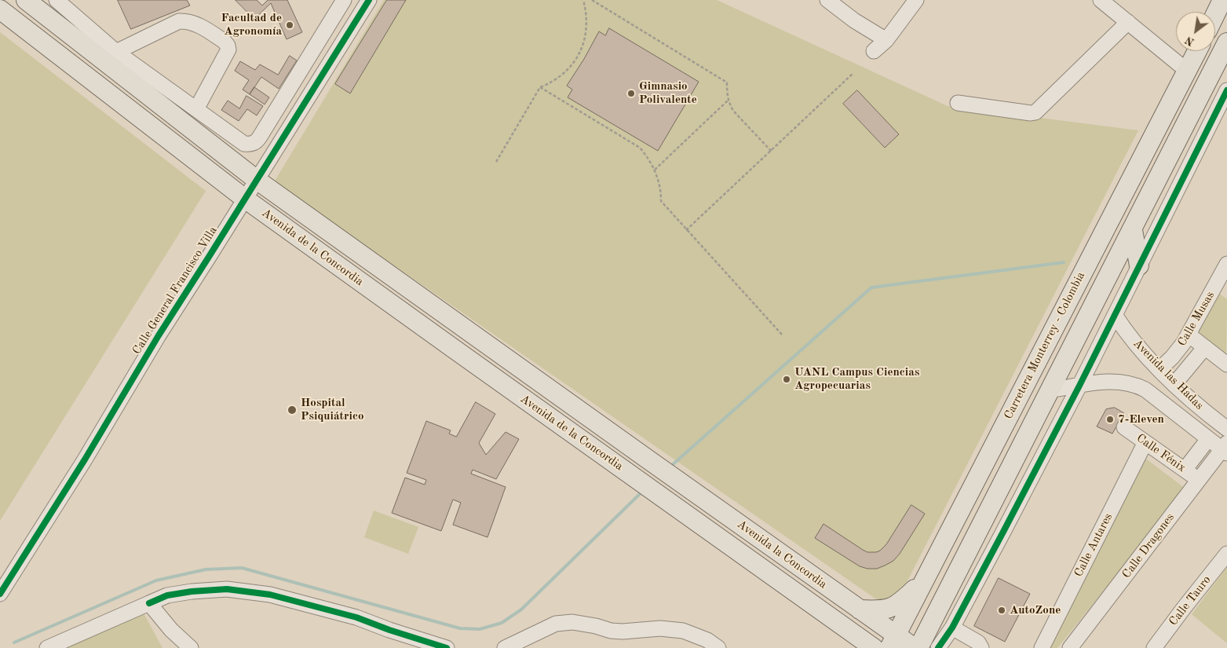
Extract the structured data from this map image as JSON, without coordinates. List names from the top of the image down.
{
  "streets": {
    "main road": ["Avenida de la Concordia", "Carretera Monterrey - Colombia", "Avenida la Concordia"],
    "street": [
      "Calle General Francisco Villa",
      "Calle Musas",
      "Avenida las Hadas",
      "Calle Fénix",
      "Calle Antares",
      "Calle Dragones",
      "Calle Tauro"
    ]
  },
  "crossings": [
    ["Avenida de la Concordia", "Calle General Francisco Villa"],
    ["Avenida de la Concordia", "Avenida la Concordia"],
    ["Calle Musas", "Avenida las Hadas"],
    ["Carretera Monterrey - Colombia", "Avenida las Hadas"],
    ["Carretera Monterrey - Colombia", "Avenida la Concordia"],
    ["Avenida las Hadas", "Calle Dragones"],
    ["Calle Fénix", "Calle Antares"],
    ["Calle Fénix", "Calle Dragones"]
  ],
  "places": [
    "Facultad de Agronomía",
    "Gimnasio Polivalente",
    "UANL Campus Ciencias Agropecuarias",
    "Hospital Psiquiátrico",
    "7-Eleven",
    "AutoZone"
  ],
  "north": "bottom left"
}
